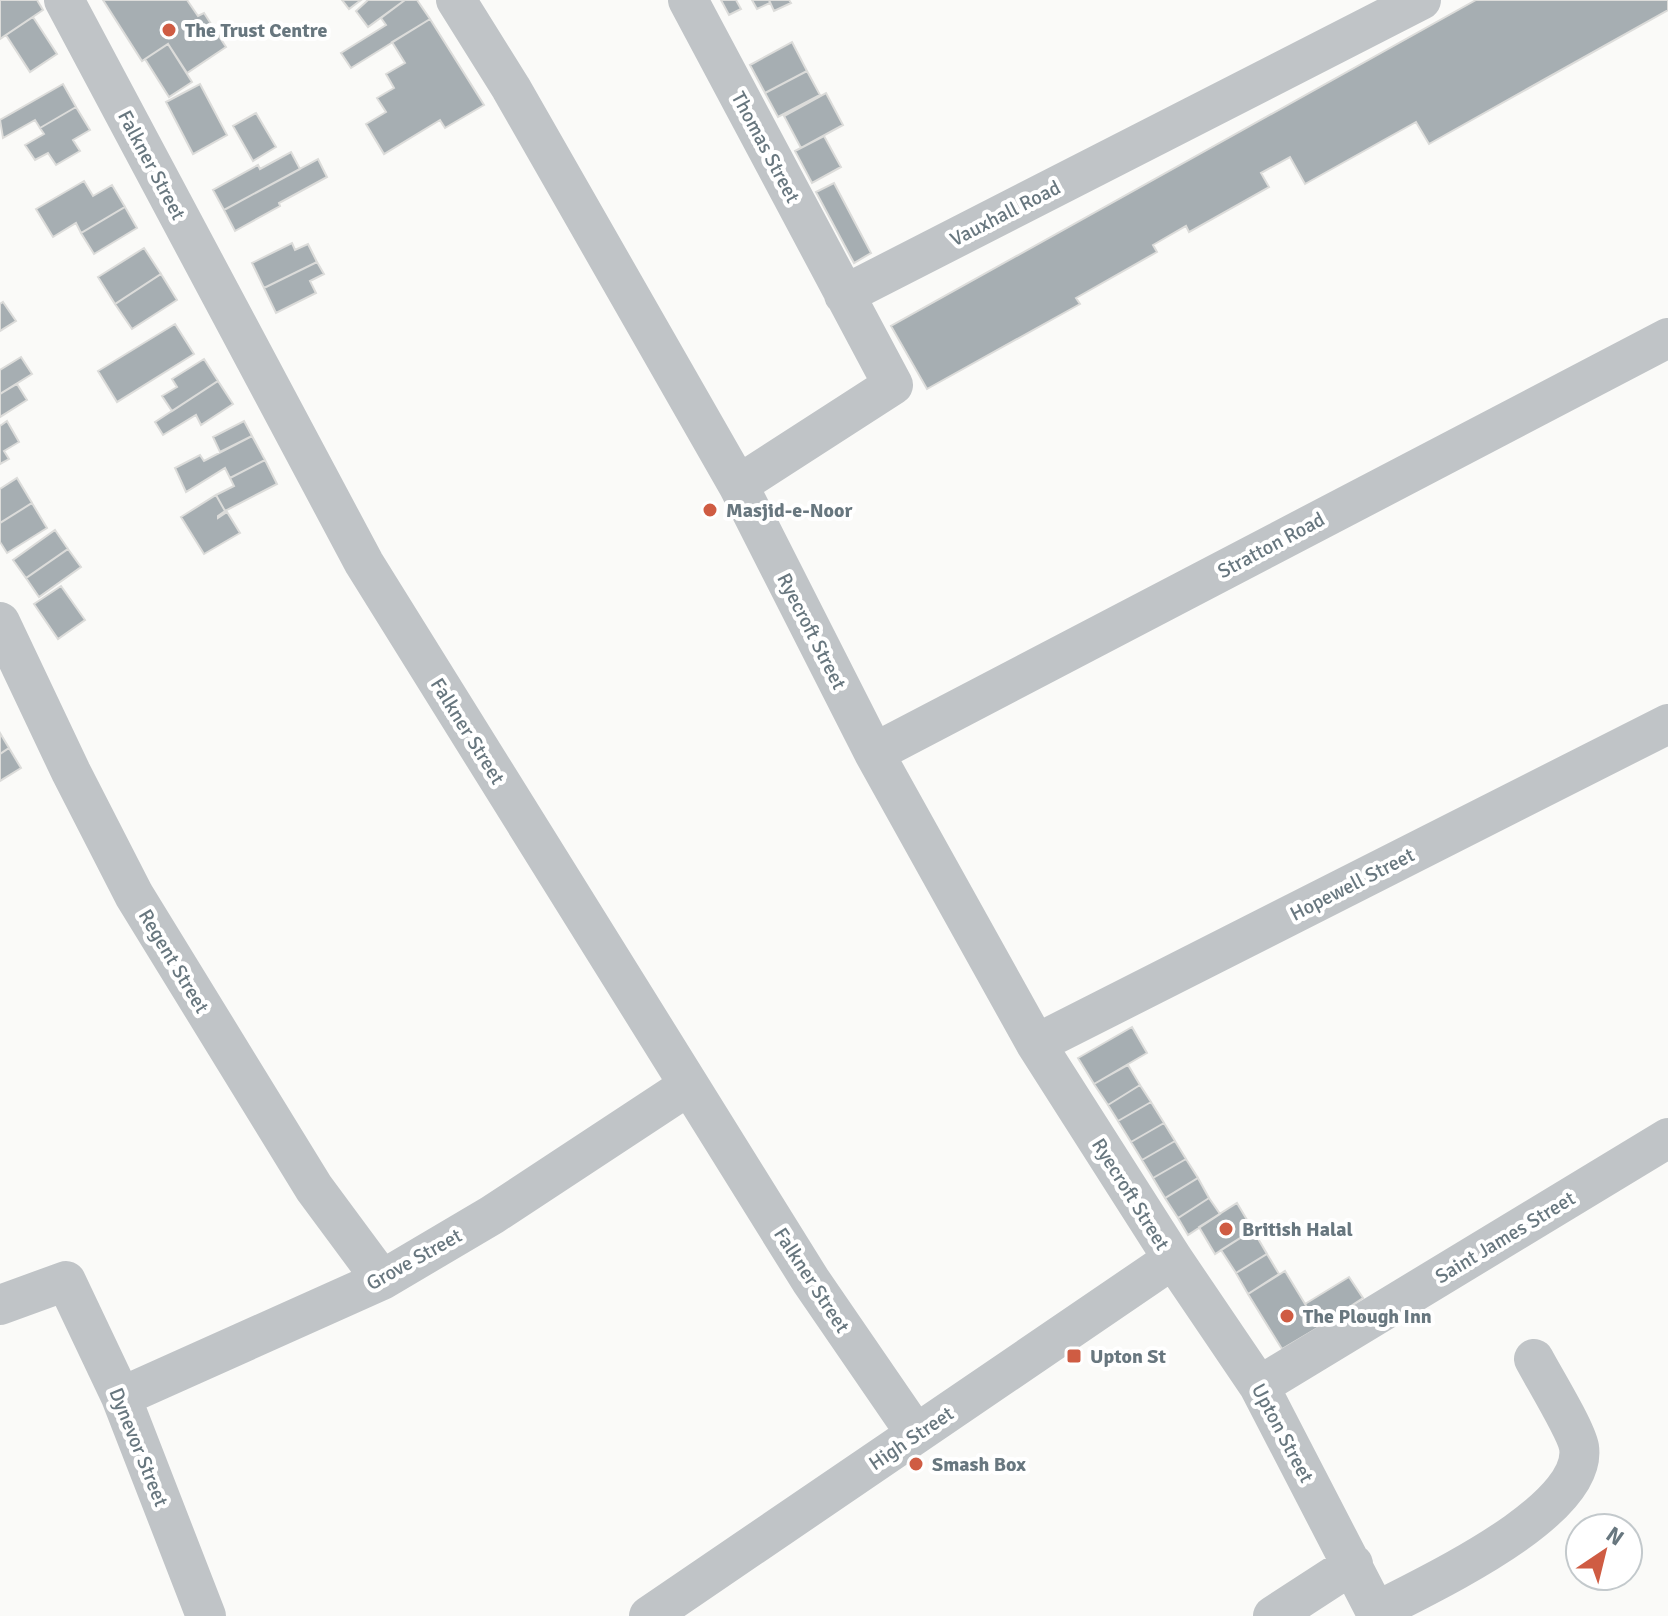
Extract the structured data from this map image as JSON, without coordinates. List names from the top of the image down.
{
  "streets": {
    "street": [
      "Thomas Street",
      "Falkner Street",
      "Vauxhall Road",
      "Stratton Road",
      "Ryecroft Street",
      "Hopewell Street",
      "Regent Street",
      "Saint James Street",
      "Grove Street",
      "Upton Street",
      "High Street",
      "Dynevor Street"
    ]
  },
  "crossings": [
    ["Thomas Street", "Vauxhall Road"],
    ["Falkner Street", "Grove Street"],
    ["Falkner Street", "High Street"],
    ["Stratton Road", "Ryecroft Street"],
    ["Ryecroft Street", "Hopewell Street"],
    ["Ryecroft Street", "Upton Street"],
    ["Ryecroft Street", "High Street"],
    ["Regent Street", "Grove Street"],
    ["Saint James Street", "Upton Street"],
    ["Grove Street", "Dynevor Street"],
    ["Upton Street", "High Street"]
  ],
  "places": {
    "other": [
      "The Trust Centre",
      "Masjid-e-Noor",
      "British Halal",
      "The Plough Inn",
      "Smash Box"
    ],
    "transit": ["Upton St"]
  },
  "north": "top right"
}
